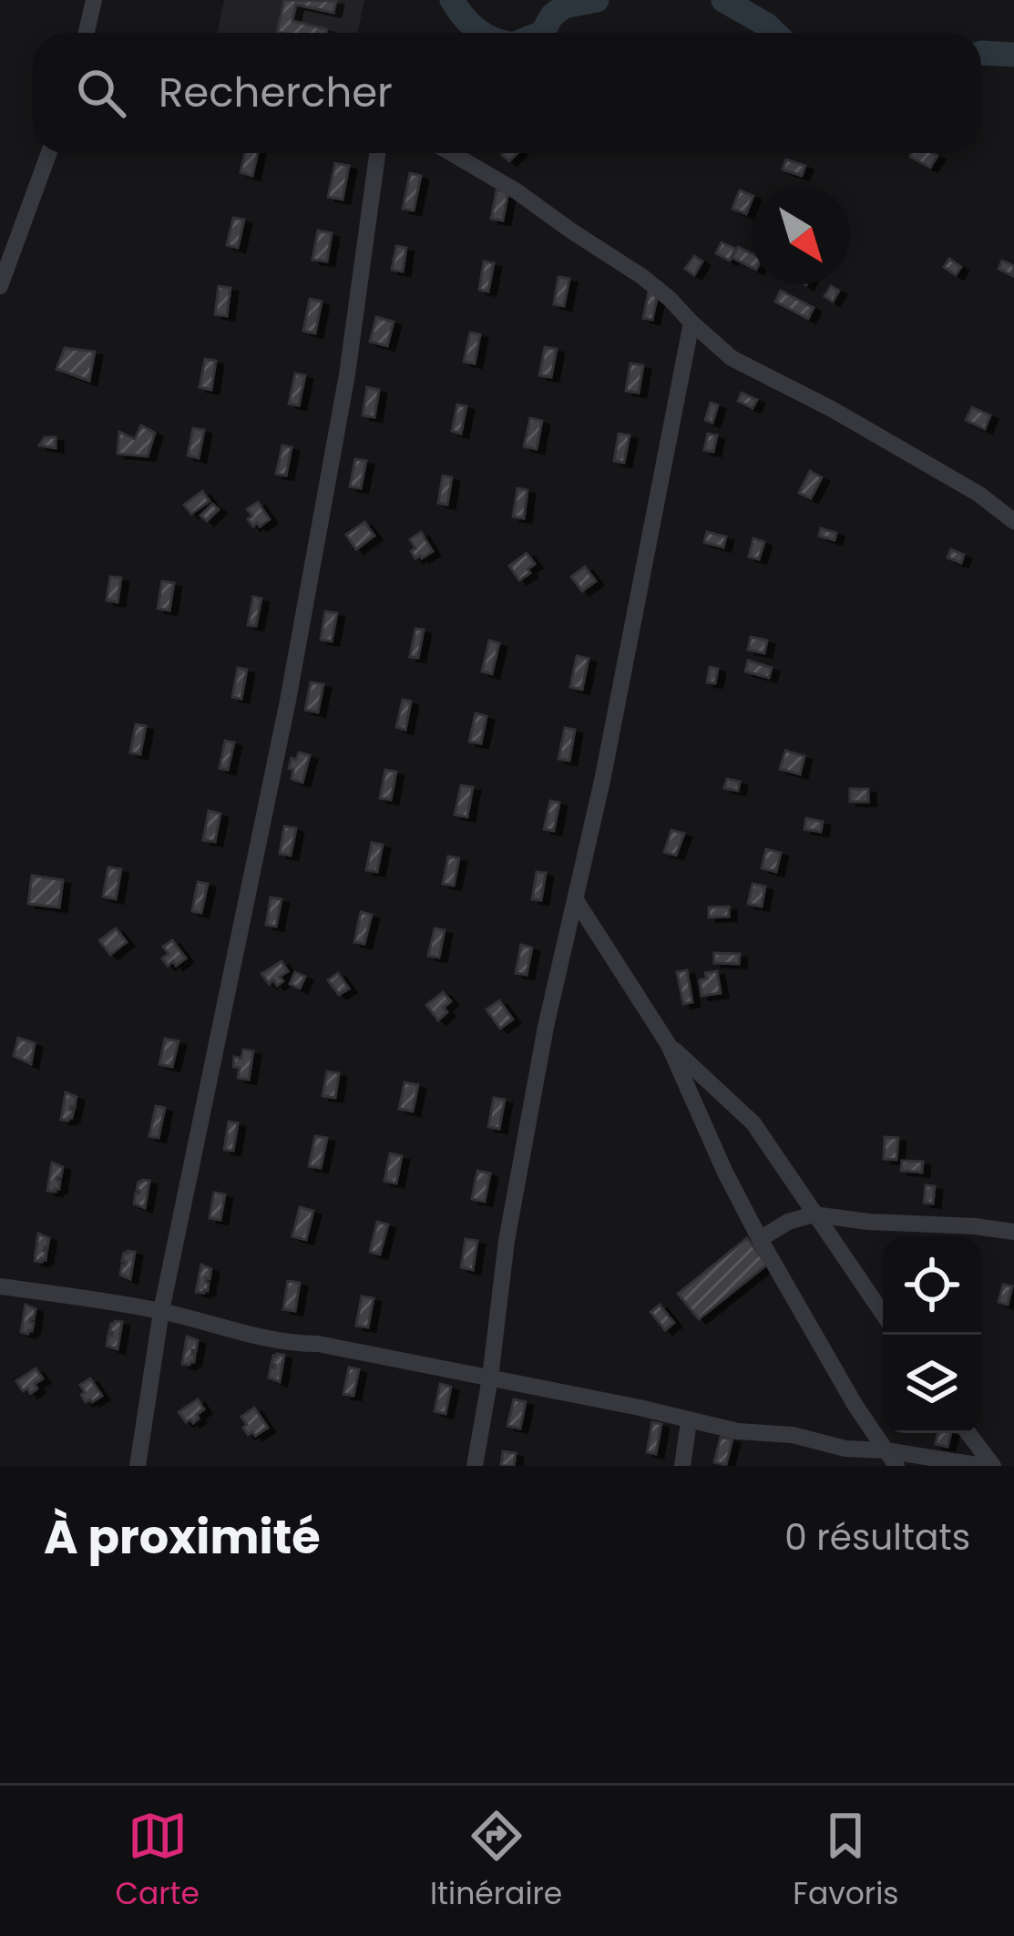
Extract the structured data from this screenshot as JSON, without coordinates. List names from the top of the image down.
{
  "north": "bottom right",
  "page": {
    "search": "Rechercher",
    "heading": ["À proximité", "0 résultats"],
    "nav": ["Carte", "Itinéraire", "Favoris"]
  }
}
